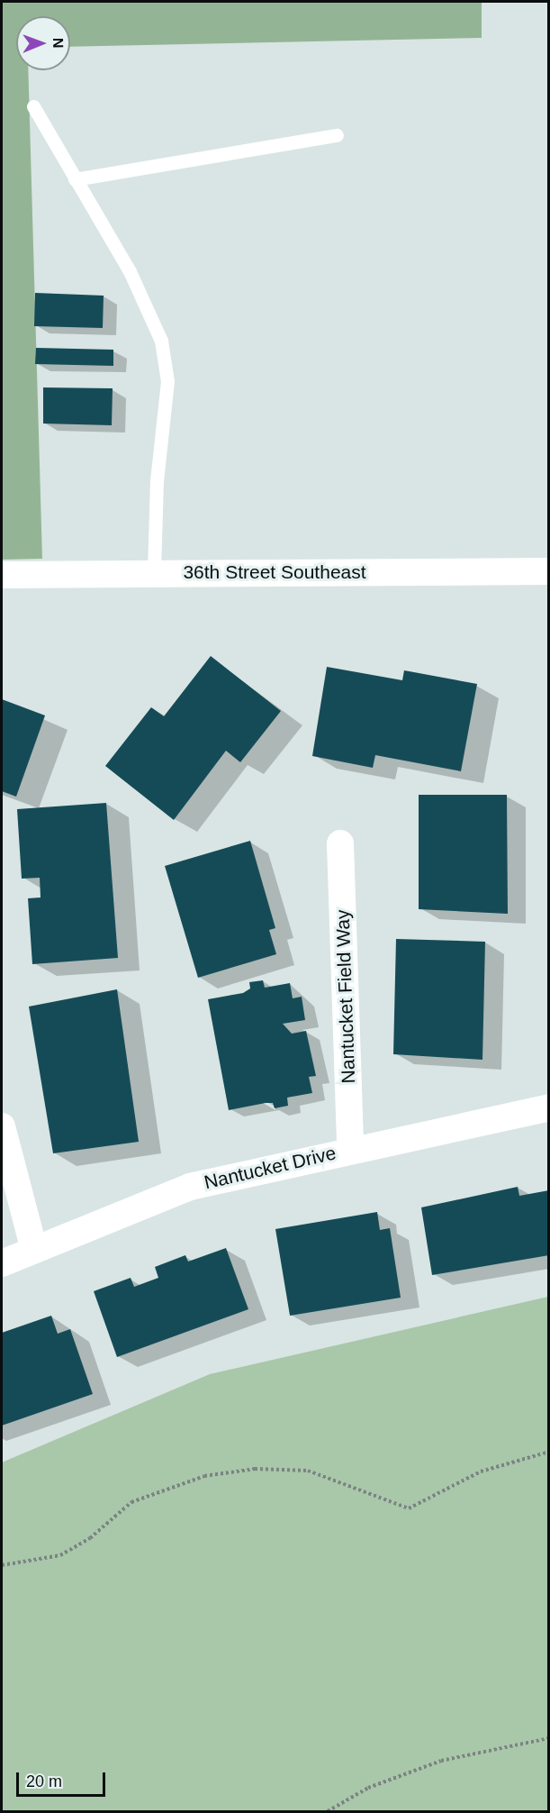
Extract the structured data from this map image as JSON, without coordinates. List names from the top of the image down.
{
  "streets": {
    "street": ["36th Street Southeast", "Nantucket Field Way", "Nantucket Drive"]
  },
  "crossings": [
    ["Nantucket Field Way", "Nantucket Drive"]
  ],
  "scale_bar": "20 m",
  "north": "right"
}
